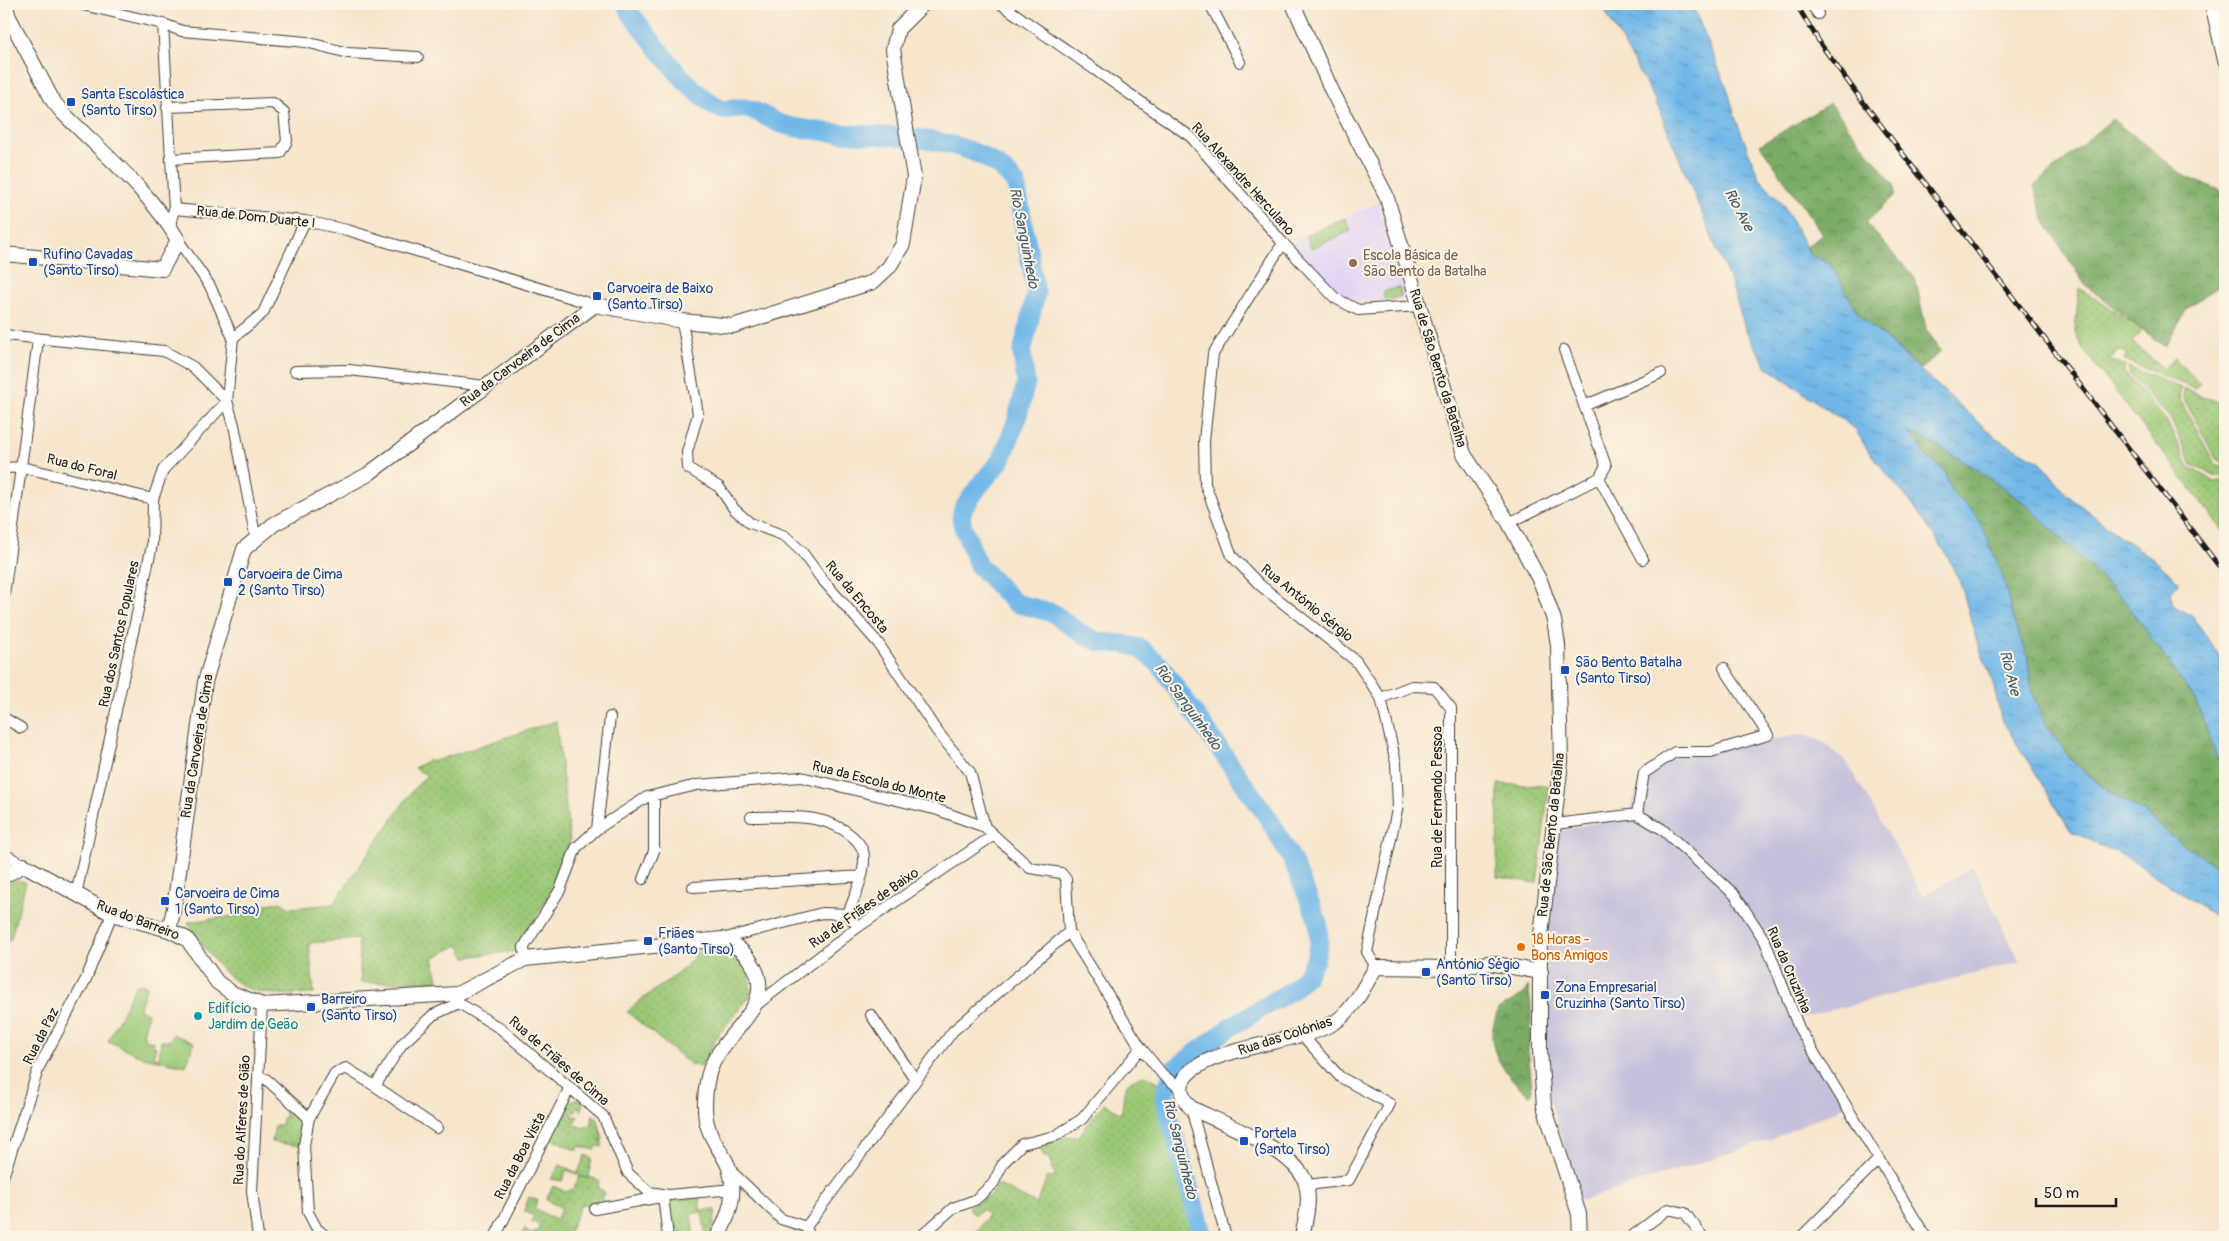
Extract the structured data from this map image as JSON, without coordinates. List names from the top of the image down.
{
  "streets": {
    "street": [
      "Rua Alexandre Herculano",
      "Rua de Dom Duarte I",
      "Rua da Carvoeira de Cima",
      "Rua de São Bento da Batalha",
      "Rua do Foral",
      "Rua da Encosta",
      "Rua António Sérgio",
      "Rua dos Santos Populares",
      "Rua da Escola do Monte",
      "Rua de Fernando Pessoa",
      "Rua de Friães de Baixo",
      "Rua do Barreiro",
      "Rua da Cruzinha",
      "Rua da Paz",
      "Rua das Colónias",
      "Rua de Friães de Cima",
      "Rua do Alferes de Gião",
      "Rua da Boa Vista"
    ]
  },
  "crossings": [
    ["Rua Alexandre Herculano", "Rua de São Bento da Batalha"],
    ["Rua Alexandre Herculano", "Rua António Sérgio"],
    ["Rua de Dom Duarte I", "Rua da Carvoeira de Cima"],
    ["Rua da Carvoeira de Cima", "Rua da Encosta"],
    ["Rua da Carvoeira de Cima", "Rua do Barreiro"],
    ["Rua do Foral", "Rua dos Santos Populares"],
    ["Rua da Encosta", "Rua da Escola do Monte"],
    ["Rua António Sérgio", "Rua de Fernando Pessoa"],
    ["Rua António Sérgio", "Rua das Colónias"],
    ["Rua dos Santos Populares", "Rua do Barreiro"],
    ["Rua do Barreiro", "Rua da Paz"],
    ["Rua do Barreiro", "Rua do Alferes de Gião"],
    ["Rua de Friães de Cima", "Rua da Boa Vista"]
  ],
  "water": ["Rio Ave", "Rio Sanguinhedo"],
  "places": {
    "transit": [
      "Santa Escolástica (Santo Tirso)",
      "Rufino Cavadas (Santo Tirso)",
      "Carvoeira de Baixo (Santo Tirso)",
      "Carvoeira de Cima 2 (Santo Tirso)",
      "São Bento Batalha (Santo Tirso)",
      "Carvoeira de Cima 1 (Santo Tirso)",
      "Friães (Santo Tirso)",
      "António Ségio (Santo Tirso)",
      "Zona Empresarial Cruzinha (Santo Tirso)",
      "Barreiro (Santo Tirso)",
      "Portela (Santo Tirso)"
    ],
    "other": ["Escola Básica de São Bento da Batalha", "18 Horas - Bons Amigos", "Edifício Jardim de Geão"]
  },
  "scale_bar": "50 m"
}
